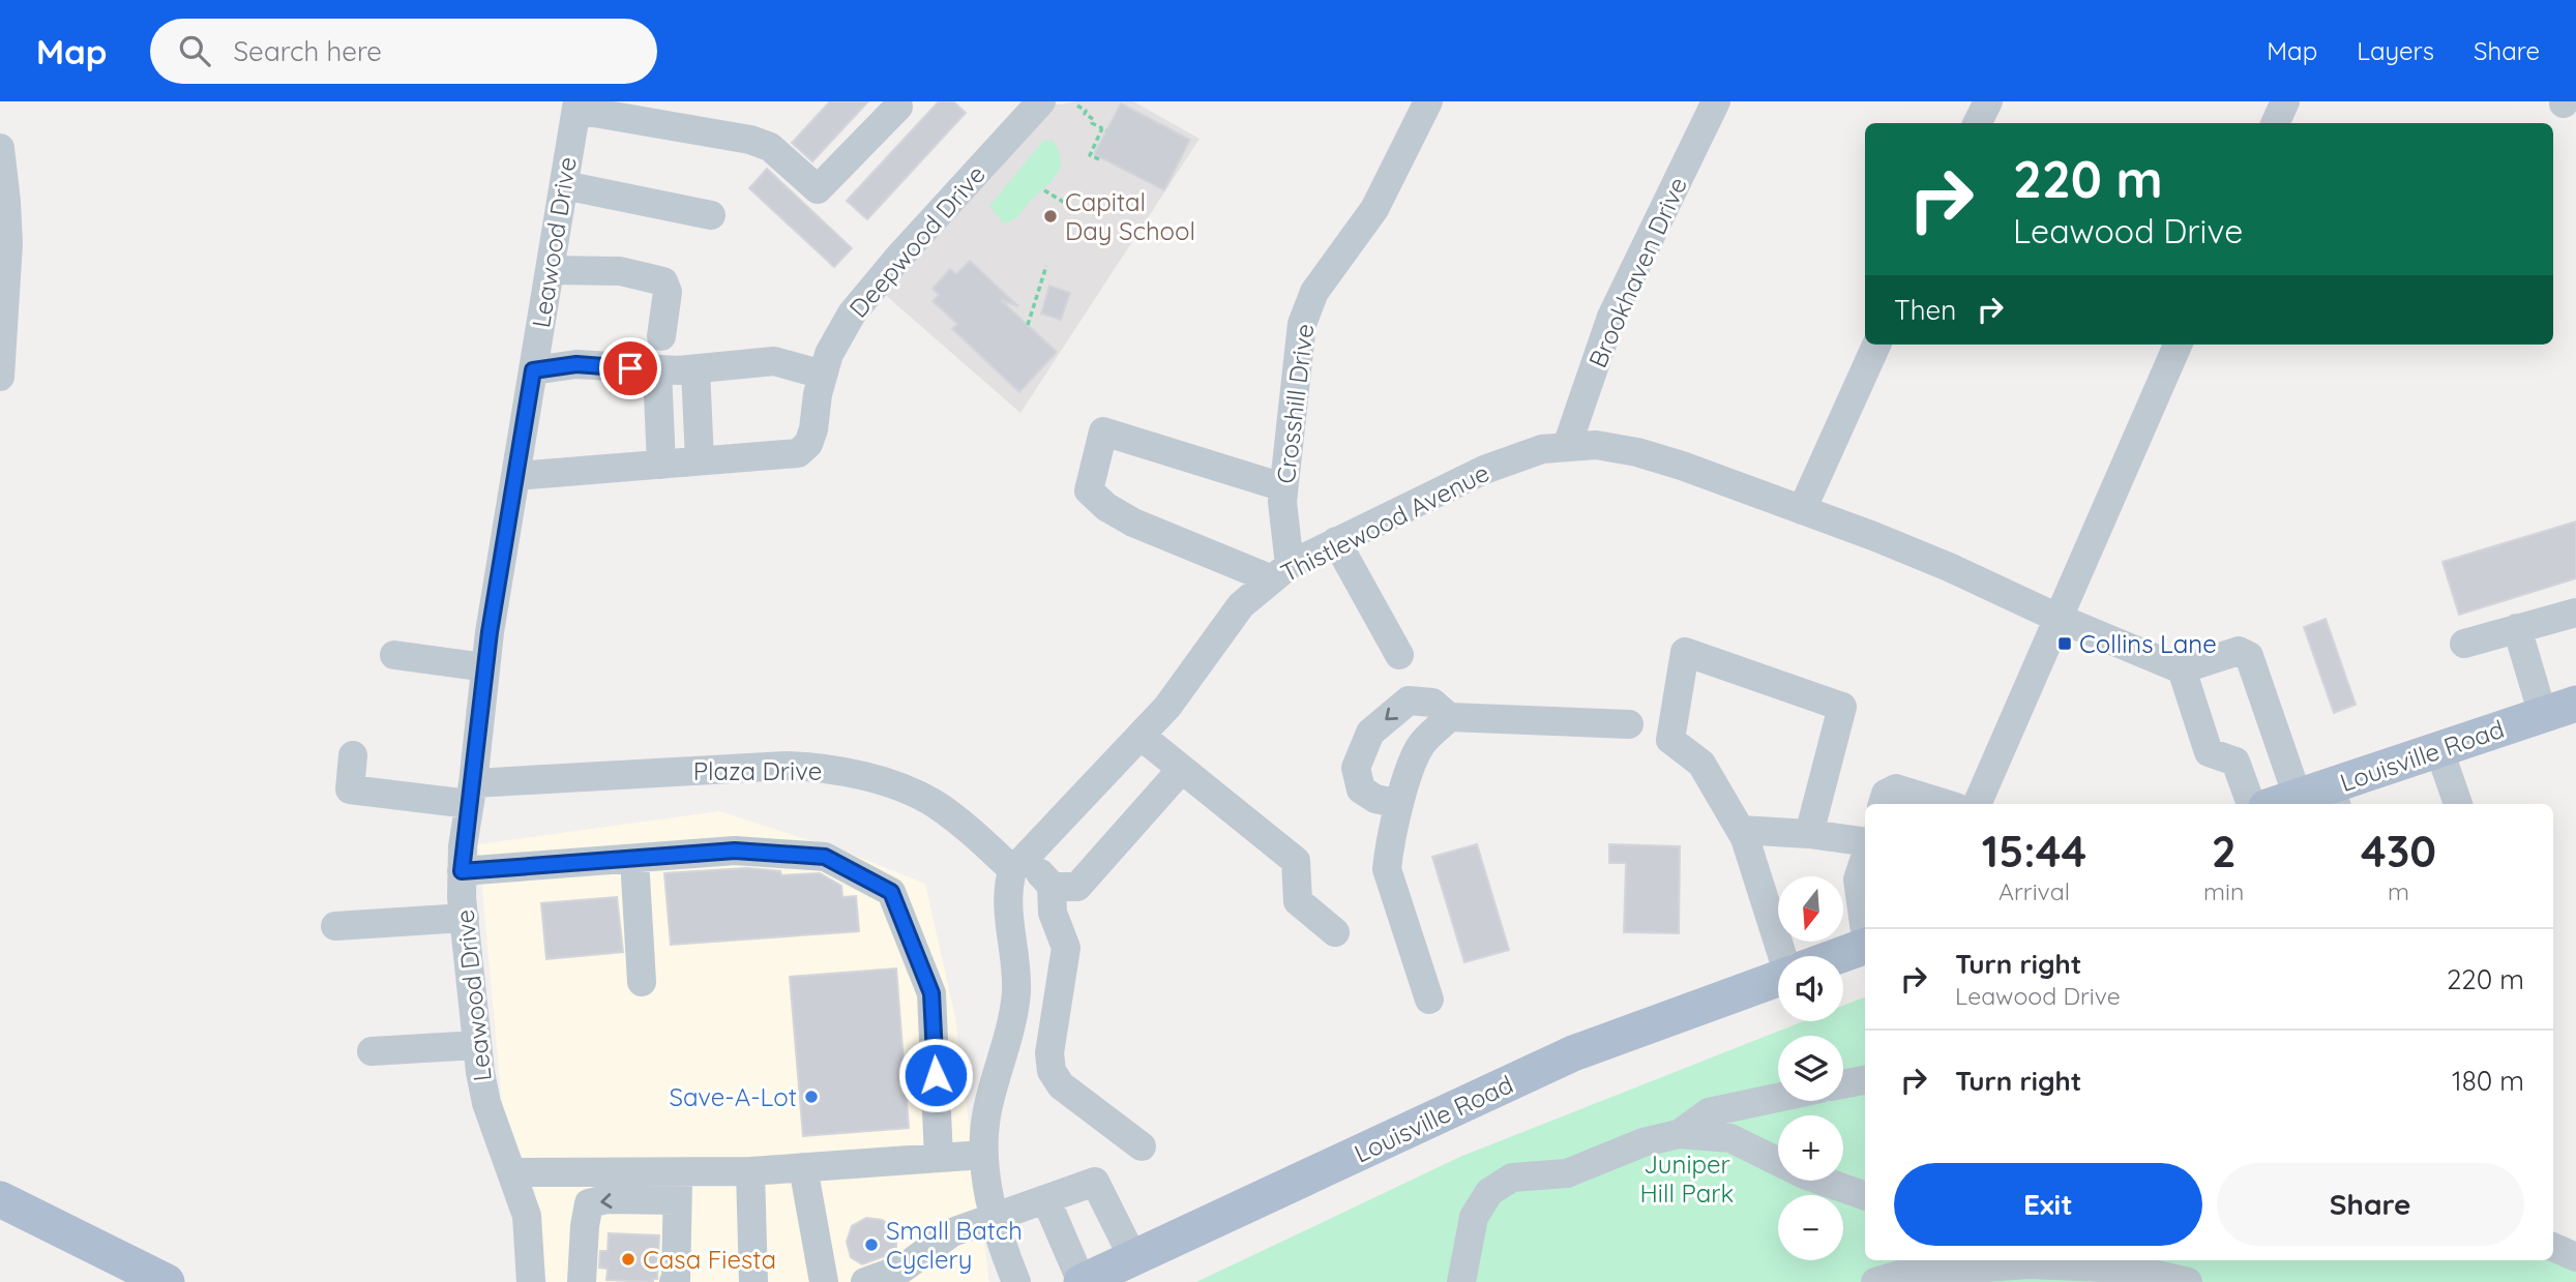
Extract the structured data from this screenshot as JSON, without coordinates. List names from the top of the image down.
{
  "streets": {
    "main road": ["Louisville Road"],
    "street": [
      "Deepwood Drive",
      "Leawood Drive",
      "Brookhaven Drive",
      "Crosshill Drive",
      "Thistlewood Avenue",
      "Plaza Drive"
    ]
  },
  "crossings": [
    ["Deepwood Drive", "Leawood Drive"],
    ["Leawood Drive", "Plaza Drive"],
    ["Brookhaven Drive", "Thistlewood Avenue"],
    ["Crosshill Drive", "Thistlewood Avenue"],
    ["Thistlewood Avenue", "Plaza Drive"]
  ],
  "parks": ["Juniper Hill Park"],
  "places": {
    "other": [
      "Capital Day School",
      "Save-A-Lot",
      "Small Batch Cyclery",
      "Casa Fiesta"
    ],
    "transit": ["Collins Lane"]
  },
  "north": "bottom",
  "page": {
    "header": "Map",
    "search": "Search here",
    "nav": ["Map", "Layers", "Share"],
    "turn": ["220 m", "Leawood Drive"],
    "then": "Then",
    "eta": [
      "15:44",
      "Arrival",
      "2",
      "min",
      "430",
      "m"
    ],
    "map_buttons": ["+", "−"],
    "list": [
      {
        "name": "Turn right",
        "note": "Leawood Drive",
        "value": "220 m"
      },
      {
        "name": "Turn right",
        "value": "180 m"
      }
    ],
    "buttons": ["Exit", "Share"]
  }
}
